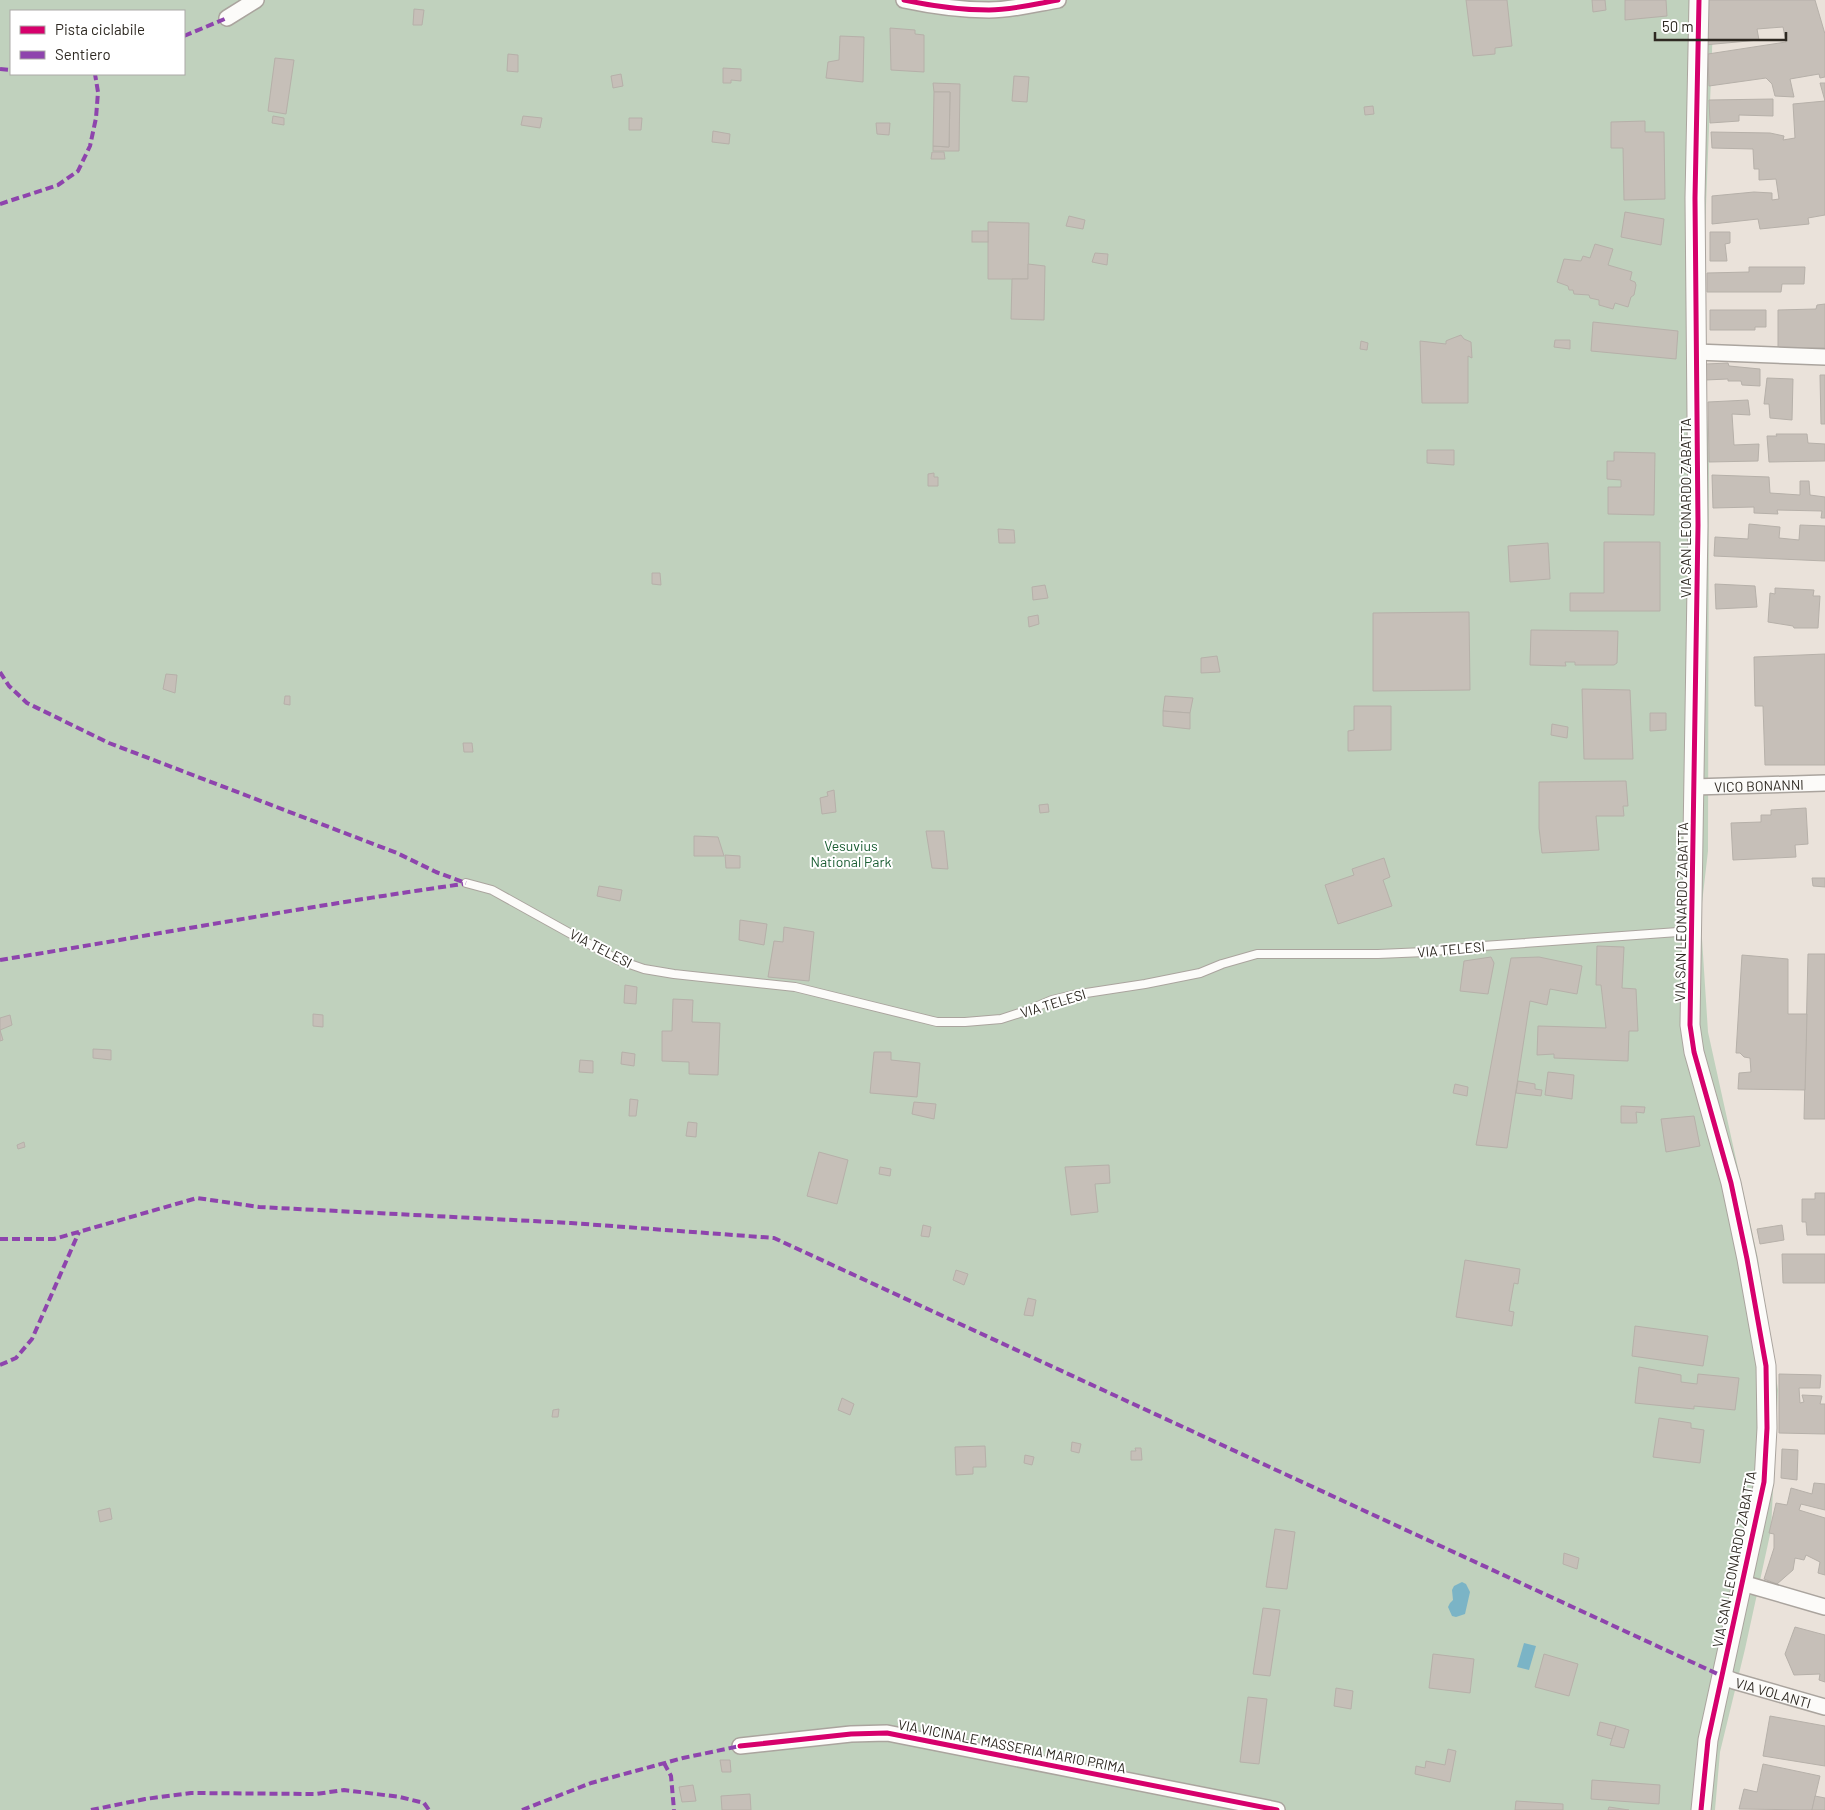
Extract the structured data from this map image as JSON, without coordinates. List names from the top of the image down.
{
  "streets": {
    "street": [
      "VIA SAN LEONARDO ZABATTA",
      "VICO BONANNI",
      "VIA VOLANTI",
      "VIA VICINALE MASSERIA MARIO PRIMA"
    ],
    "lane": ["VIA TELESI"]
  },
  "crossings": [
    ["VIA SAN LEONARDO ZABATTA", "VICO BONANNI"],
    ["VIA SAN LEONARDO ZABATTA", "VIA TELESI"],
    ["VIA SAN LEONARDO ZABATTA", "VIA VOLANTI"]
  ],
  "parks": ["Vesuvius National Park"],
  "legend": ["Pista ciclabile", "Sentiero"],
  "scale_bar": "50 m"
}
